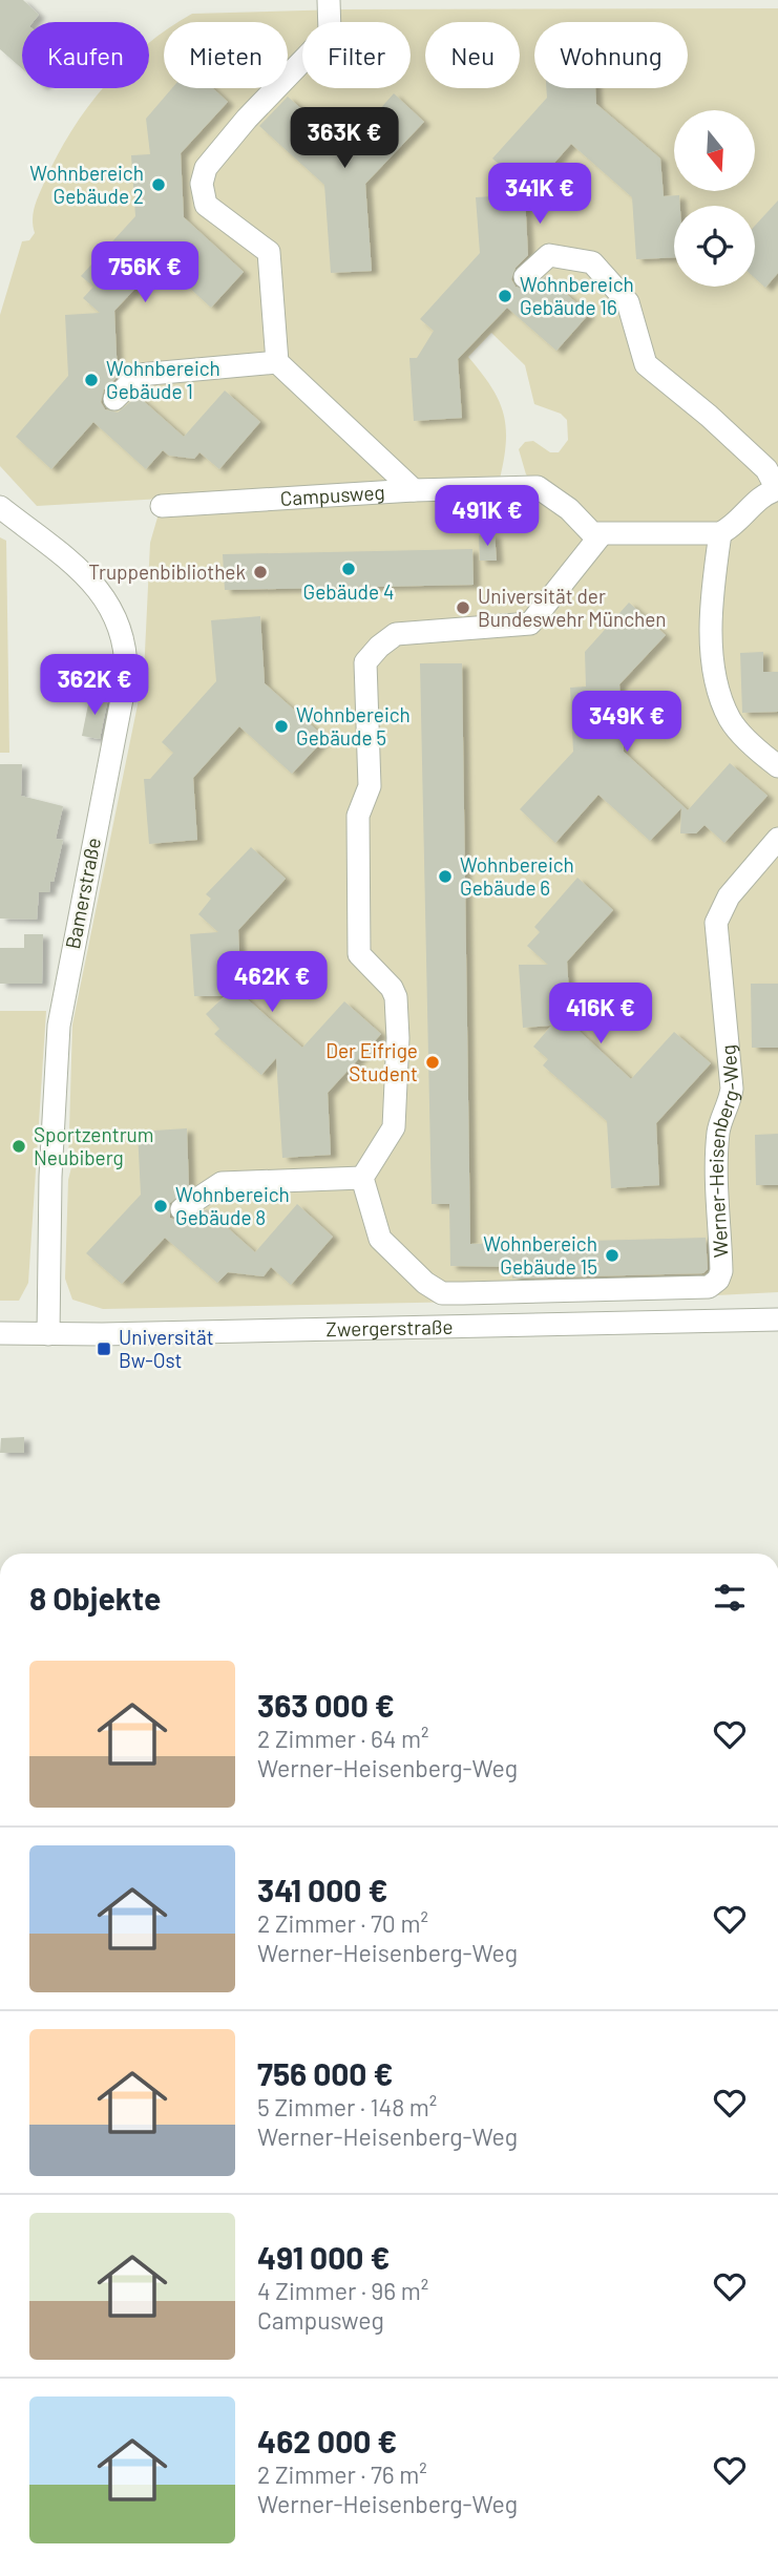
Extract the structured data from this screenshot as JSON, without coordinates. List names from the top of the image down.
{
  "streets": {
    "street": [
      "Campusweg",
      "Bamerstraße",
      "Werner-Heisenberg-Weg",
      "Zwergerstraße"
    ]
  },
  "crossings": [
    ["Bamerstraße", "Zwergerstraße"]
  ],
  "places": {
    "other": [
      "Wohnbereich Gebäude 2",
      "Wohnbereich Gebäude 16",
      "Wohnbereich Gebäude 1",
      "Gebäude 4",
      "Truppenbibliothek",
      "Universität der Bundeswehr München",
      "Wohnbereich Gebäude 5",
      "Wohnbereich Gebäude 6",
      "Der Eifrige Student",
      "Sportzentrum Neubiberg",
      "Wohnbereich Gebäude 8",
      "Wohnbereich Gebäude 15"
    ],
    "transit": ["Universität Bw-Ost"]
  },
  "north": "bottom",
  "page": {
    "chip": [
      "Kaufen",
      "Mieten",
      "Filter",
      "Neu",
      "Wohnung"
    ],
    "price": [
      "363K €",
      "341K €",
      "756K €",
      "491K €",
      "362K €",
      "349K €",
      "462K €",
      "416K €"
    ],
    "heading": "8 Objekte",
    "list": [
      {
        "name": "363 000 €",
        "note": "2 Zimmer · 64 m² · Werner-Heisenberg-Weg"
      },
      {
        "name": "341 000 €",
        "note": "2 Zimmer · 70 m² · Werner-Heisenberg-Weg"
      },
      {
        "name": "756 000 €",
        "note": "5 Zimmer · 148 m² · Werner-Heisenberg-Weg"
      },
      {
        "name": "491 000 €",
        "note": "4 Zimmer · 96 m² · Campusweg"
      },
      {
        "name": "462 000 €",
        "note": "2 Zimmer · 76 m² · Werner-Heisenberg-Weg"
      }
    ]
  }
}
